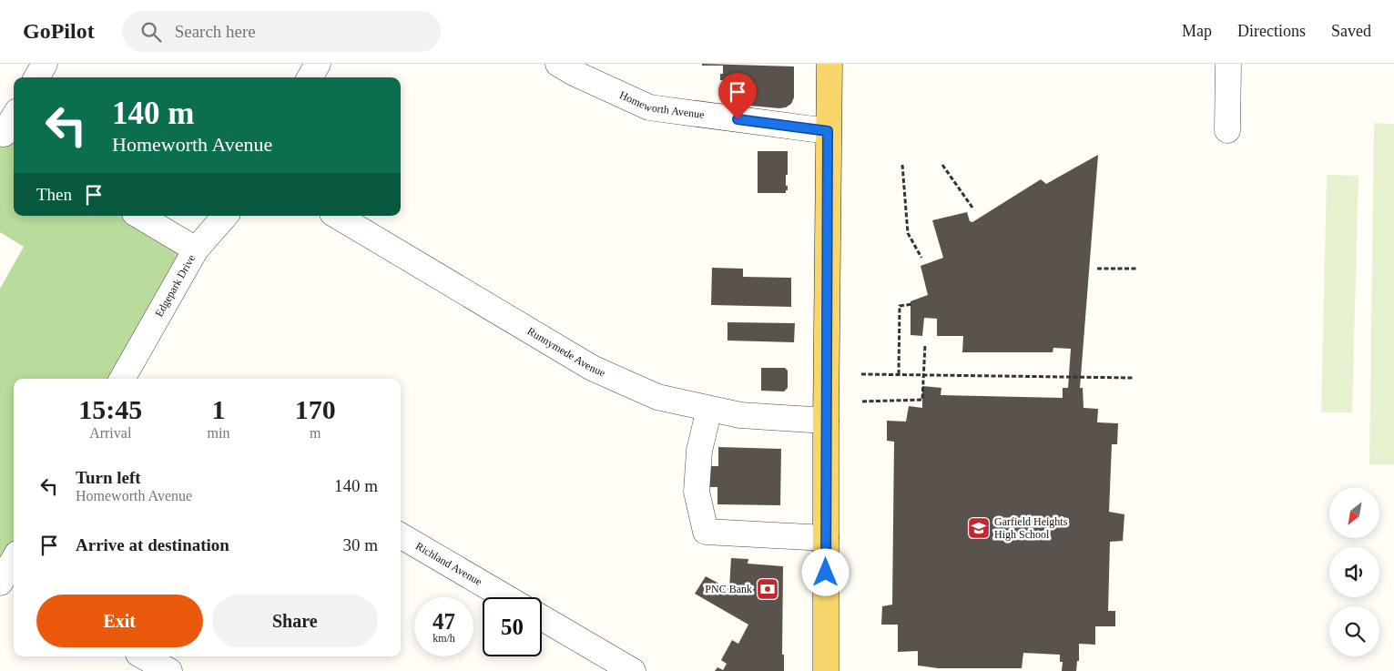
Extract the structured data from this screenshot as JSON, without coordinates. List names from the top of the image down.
{
  "streets": {
    "street": [
      "Homeworth Avenue",
      "Edgepark Drive",
      "Runnymede Avenue",
      "Richland Avenue"
    ]
  },
  "places": {
    "school or university": ["Garfield Heights High School"],
    "bank": ["PNC Bank"]
  },
  "north": "bottom left",
  "page": {
    "header": "GoPilot",
    "search": "Search here",
    "nav": ["Map", "Directions", "Saved"],
    "turn": ["140 m", "Homeworth Avenue"],
    "then": "Then",
    "eta": [
      "15:45",
      "Arrival",
      "1",
      "min",
      "170",
      "m"
    ],
    "list": [
      {
        "name": "Turn left",
        "note": "Homeworth Avenue",
        "value": "140 m"
      },
      {
        "name": "Arrive at destination",
        "value": "30 m"
      }
    ],
    "buttons": ["Exit", "Share"],
    "speed": "47 km/h",
    "limit": "50"
  }
}
